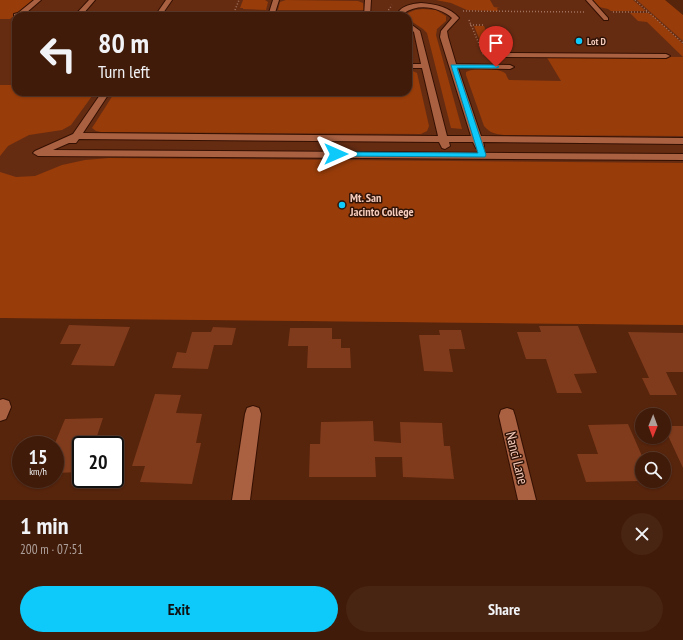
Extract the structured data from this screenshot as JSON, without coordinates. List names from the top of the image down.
{
  "streets": {
    "street": ["Nanci Lane"]
  },
  "places": ["Lot D", "Mt. San Jacinto College"],
  "north": "bottom",
  "page": {
    "turn": ["80 m", "Turn left"],
    "speed": "15 km/h",
    "limit": "20",
    "heading": ["1 min", "200 m · 07:51"],
    "buttons": ["Exit", "Share"]
  }
}
